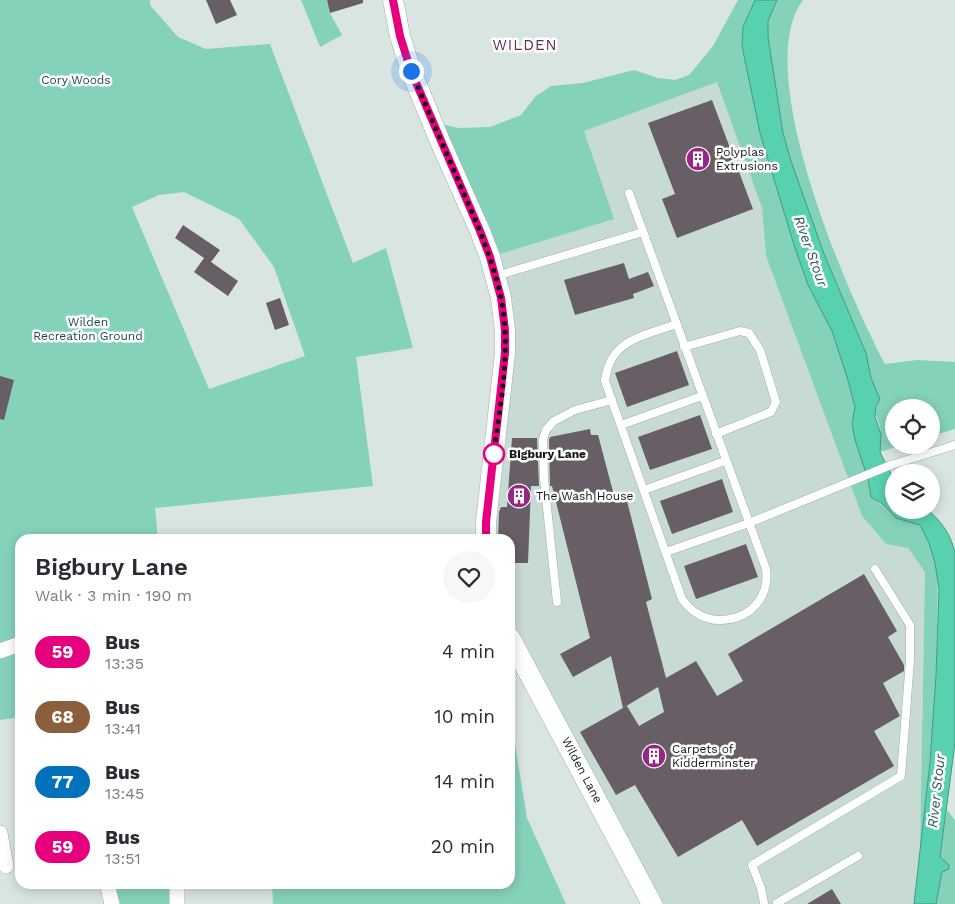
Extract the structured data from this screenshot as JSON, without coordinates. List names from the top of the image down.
{
  "streets": {
    "street": ["Wilden Lane"]
  },
  "districts": ["WILDEN"],
  "water": ["River Stour"],
  "parks": ["Cory Woods", "Wilden Recreation Ground"],
  "places": {
    "building": ["Polyplas Extrusions", "The Wash House", "Carpets of Kidderminster"],
    "other": ["Bigbury Lane"]
  },
  "lines": ["bus line 59"],
  "page": {
    "heading": ["Bigbury Lane", "Walk · 3 min · 190 m"],
    "list": [
      {
        "mark": "59",
        "name": "Bus",
        "note": "13:35",
        "value": "4 min"
      },
      {
        "mark": "68",
        "name": "Bus",
        "note": "13:41",
        "value": "10 min"
      },
      {
        "mark": "77",
        "name": "Bus",
        "note": "13:45",
        "value": "14 min"
      },
      {
        "mark": "59",
        "name": "Bus",
        "note": "13:51",
        "value": "20 min"
      }
    ]
  }
}
